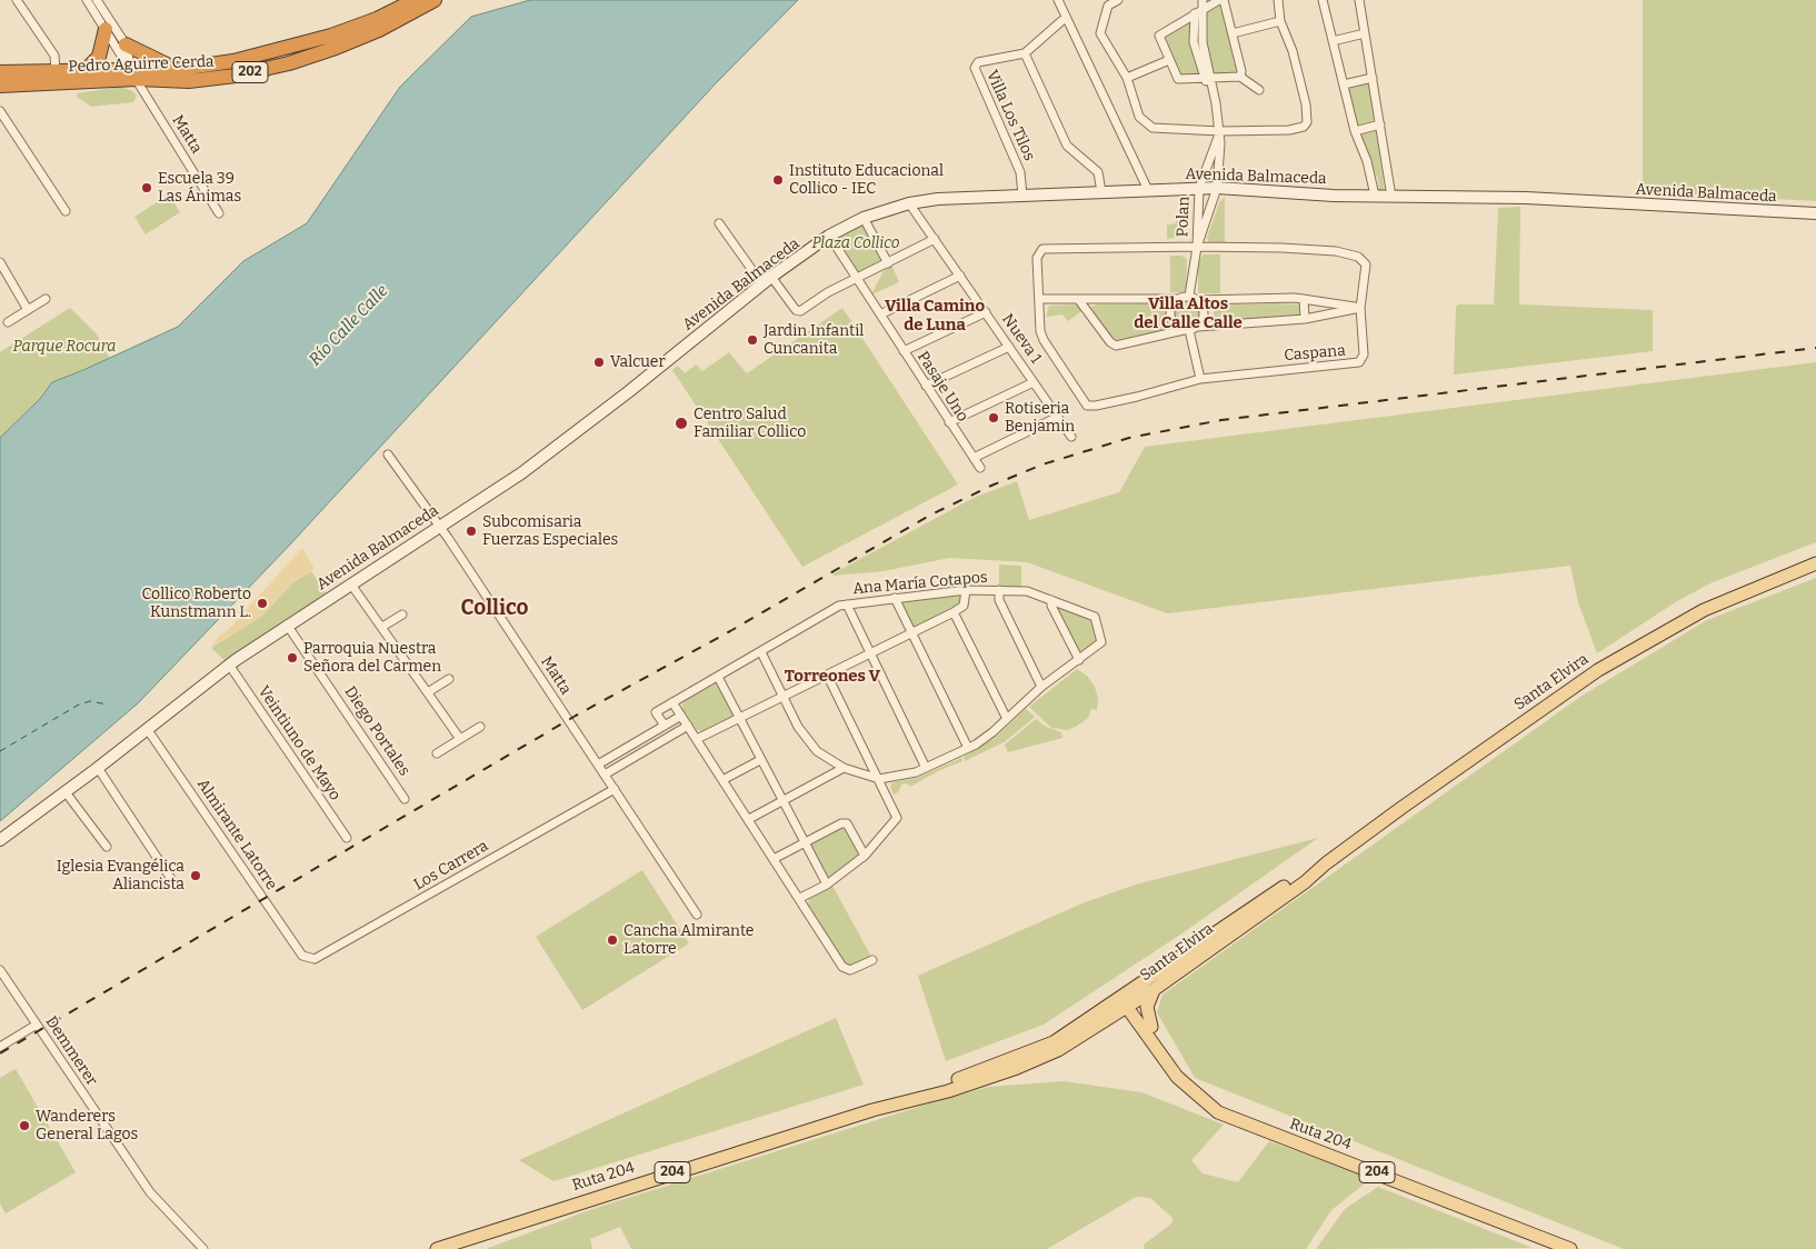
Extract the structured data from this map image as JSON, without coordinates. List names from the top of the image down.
{
  "streets": {
    "highway": ["Pedro Aguirre Cerda", "202"],
    "main road": [
      "Avenida Balmaceda",
      "Santa Elvira",
      "Ruta 204",
      "204"
    ],
    "street": [
      "Villa Los Tilos",
      "Matta",
      "Polan",
      "Nueva 1",
      "Caspana",
      "Pasaje Uno",
      "Ana María Cotapos",
      "Diego Portales",
      "Veintiuno de Mayo",
      "Almirante Latorre",
      "Los Carrera",
      "Demmerer"
    ]
  },
  "crossings": [
    ["Pedro Aguirre Cerda", "Matta"],
    ["Villa Los Tilos", "Avenida Balmaceda"],
    ["Matta", "Avenida Balmaceda"],
    ["Matta", "Los Carrera"],
    ["Avenida Balmaceda", "Polan"],
    ["Avenida Balmaceda", "Nueva 1"],
    ["Avenida Balmaceda", "Pasaje Uno"],
    ["Avenida Balmaceda", "Diego Portales"],
    ["Avenida Balmaceda", "Veintiuno de Mayo"],
    ["Avenida Balmaceda", "Almirante Latorre"],
    ["Polan", "Caspana"],
    ["Santa Elvira", "Ruta 204"],
    ["Almirante Latorre", "Los Carrera"]
  ],
  "districts": [
    "Villa Altos del Calle Calle",
    "Villa Camino de Luna",
    "Collico",
    "Torreones V"
  ],
  "water": ["Río Calle Calle"],
  "parks": ["Plaza Collico", "Parque Rocura"],
  "places": [
    "Instituto Educacional Collico - IEC",
    "Escuela 39 Las Ánimas",
    "Jardin Infantil Cuncanita",
    "Valcuer",
    "Rotiseria Benjamin",
    "Centro Salud Familiar Collico",
    "Subcomisaria Fuerzas Especiales",
    "Collico Roberto Kunstmann L.",
    "Parroquia Nuestra Señora del Carmen",
    "Iglesia Evangélica Aliancista",
    "Cancha Almirante Latorre",
    "Wanderers General Lagos"
  ]
}
